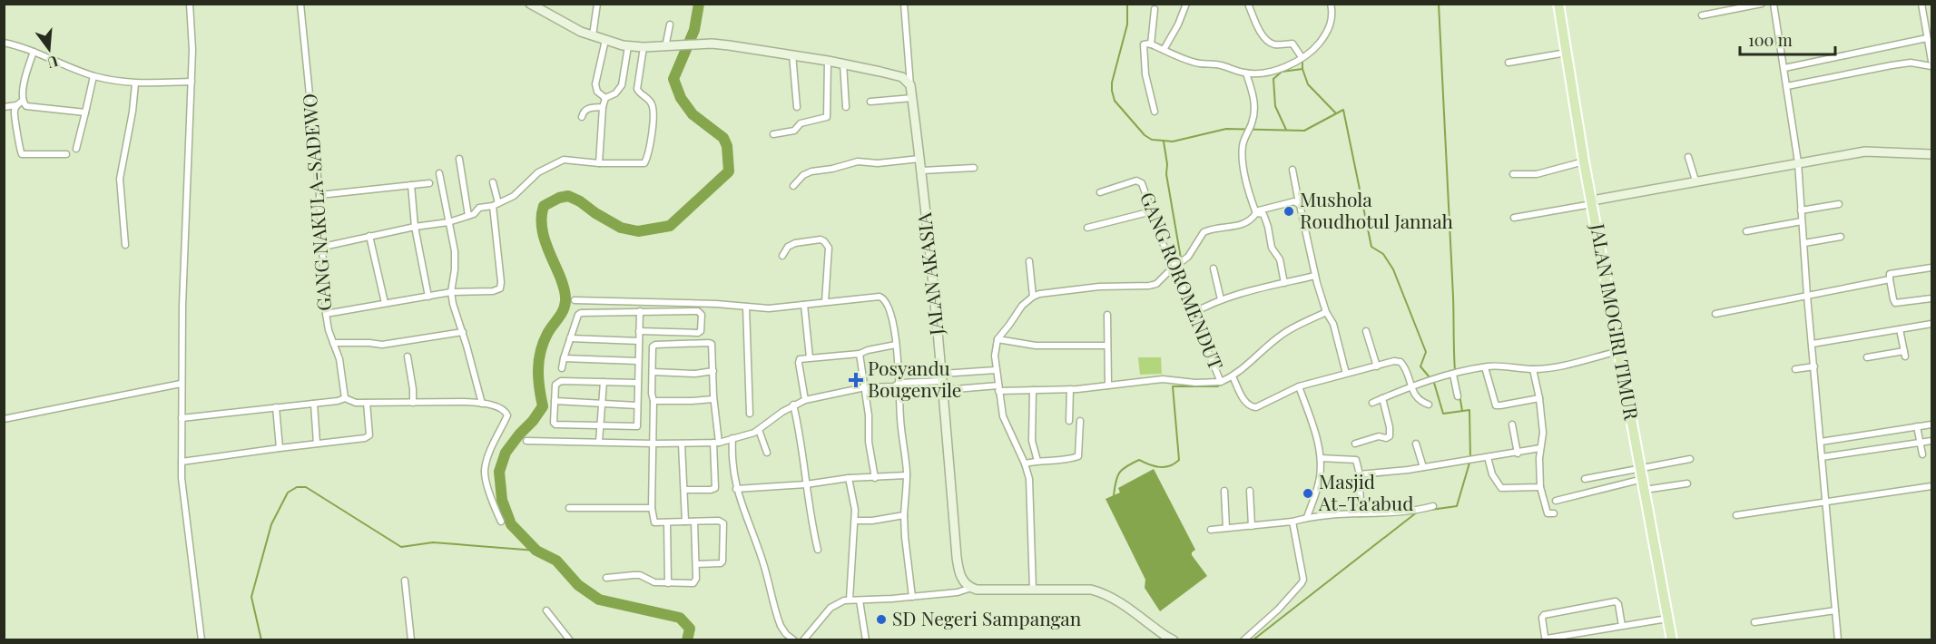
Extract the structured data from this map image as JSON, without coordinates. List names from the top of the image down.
{
  "streets": {
    "main road": ["JALAN IMOGIRI TIMUR"],
    "street": ["GANG NAKULA-SADEWO", "JALAN AKASIA", "GANG ROROMENDUT"]
  },
  "places": {
    "other": ["Mushola Roudhotul Jannah", "Masjid At-Ta'abud", "SD Negeri Sampangan"],
    "health": ["Posyandu Bougenvile"]
  },
  "scale_bar": "100 m",
  "north": "bottom"
}
